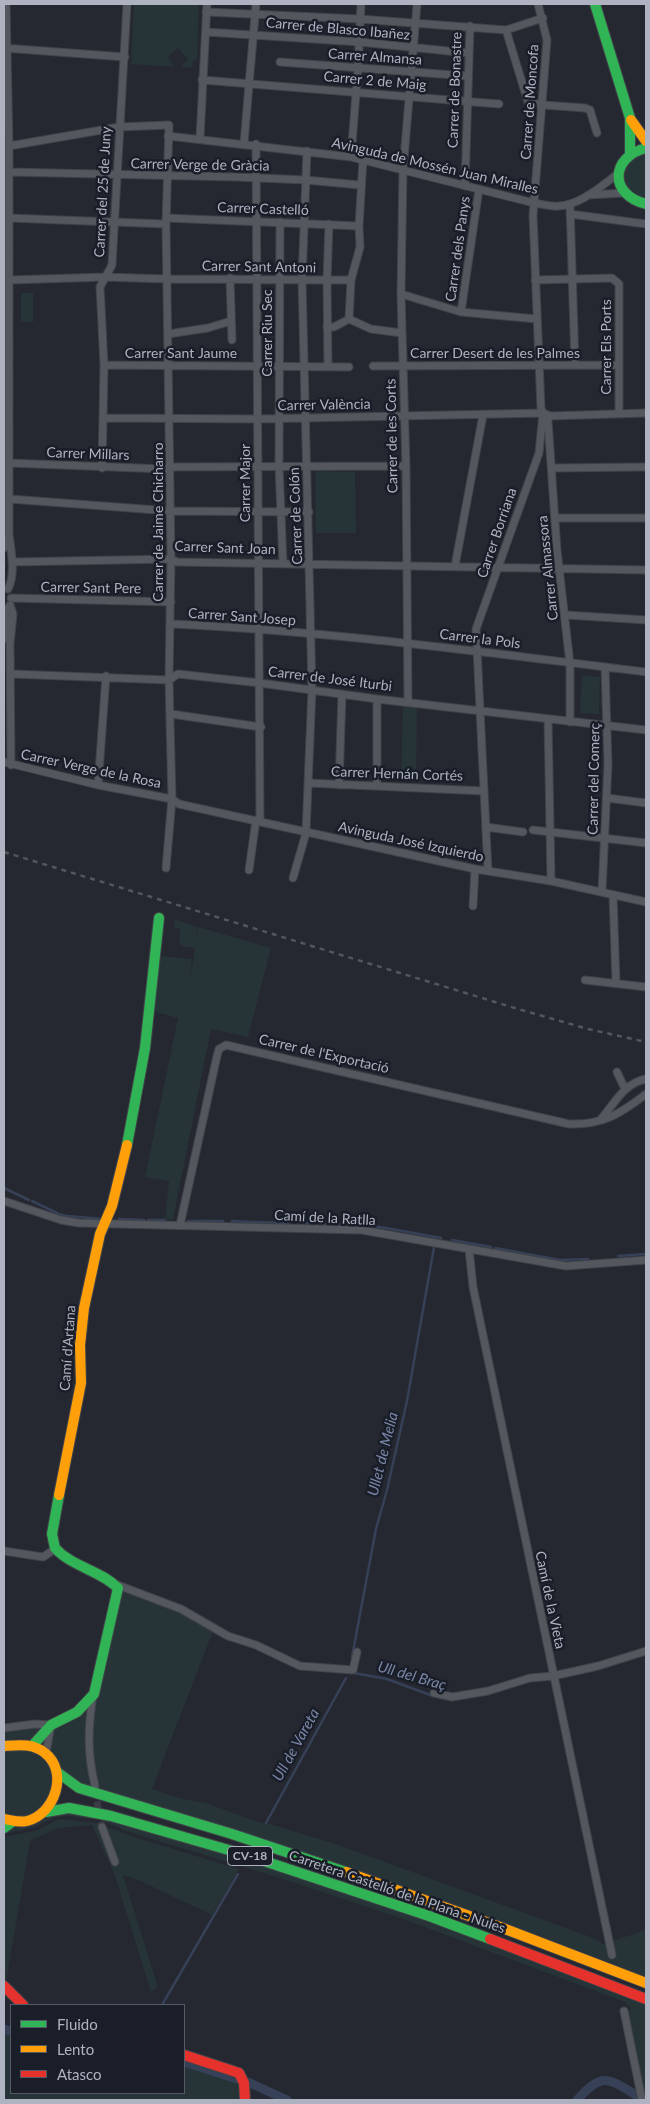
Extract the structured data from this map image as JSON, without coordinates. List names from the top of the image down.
{
  "streets": {
    "main road": ["Camí d'Artana", "CV-18", "Carretera Castelló de la Plana - Nules"],
    "street": [
      "Carrer de Blasco Ibañez",
      "Carrer Almansa",
      "Carrer 2 de Maig",
      "Carrer de Bonastre",
      "Carrer de Moncofa",
      "Carrer Verge de Gràcia",
      "Avinguda de Mossén Juan Miralles",
      "Carrer del 25 de Juny",
      "Carrer Castelló",
      "Carrer dels Panys",
      "Carrer Sant Antoni",
      "Carrer Riu Sec",
      "Carrer Els Ports",
      "Carrer Sant Jaume",
      "Carrer Desert de les Palmes",
      "Carrer València",
      "Carrer de les Corts",
      "Carrer Millars",
      "Carrer Major",
      "Carrer de Colón",
      "Carrer de Jaime Chicharro",
      "Carrer Borriana",
      "Carrer Sant Joan",
      "Carrer Almassora",
      "Carrer Sant Pere",
      "Carrer Sant Josep",
      "Carrer la Pols",
      "Carrer de José Iturbi",
      "Carrer Verge de la Rosa",
      "Carrer Hernán Cortés",
      "Carrer del Comerç",
      "Avinguda José Izquierdo",
      "Carrer de l'Exportació",
      "Camí de la Ratlla",
      "Camí de la Vieta"
    ]
  },
  "crossings": [
    ["Carrer de Blasco Ibañez", "Carrer de Bonastre"],
    ["Carrer de Blasco Ibañez", "Carrer de les Corts"],
    ["Carrer Almansa", "Carrer de Bonastre"],
    ["Carrer Almansa", "Carrer de les Corts"],
    ["Carrer 2 de Maig", "Carrer de Bonastre"],
    ["Carrer 2 de Maig", "Carrer de les Corts"],
    ["Carrer de Bonastre", "Avinguda de Mossén Juan Miralles"],
    ["Carrer de Moncofa", "Avinguda de Mossén Juan Miralles"],
    ["Carrer de Moncofa", "Carrer Borriana"],
    ["Carrer Verge de Gràcia", "Carrer del 25 de Juny"],
    ["Carrer Verge de Gràcia", "Carrer Major"],
    ["Carrer Verge de Gràcia", "Carrer de Colón"],
    ["Carrer Verge de Gràcia", "Carrer de Jaime Chicharro"],
    ["Avinguda de Mossén Juan Miralles", "Carrer dels Panys"],
    ["Avinguda de Mossén Juan Miralles", "Carrer de les Corts"],
    ["Avinguda de Mossén Juan Miralles", "Carrer Major"],
    ["Avinguda de Mossén Juan Miralles", "Carrer de Colón"],
    ["Avinguda de Mossén Juan Miralles", "Carrer de Jaime Chicharro"],
    ["Avinguda de Mossén Juan Miralles", "Carrer Borriana"],
    ["Carrer del 25 de Juny", "Carrer Castelló"],
    ["Carrer del 25 de Juny", "Carrer Sant Antoni"],
    ["Carrer del 25 de Juny", "Carrer Sant Jaume"],
    ["Carrer del 25 de Juny", "Carrer València"],
    ["Carrer del 25 de Juny", "Carrer Millars"],
    ["Carrer Castelló", "Carrer Riu Sec"],
    ["Carrer Castelló", "Carrer Major"],
    ["Carrer Castelló", "Carrer de Colón"],
    ["Carrer Castelló", "Carrer de Jaime Chicharro"],
    ["Carrer Sant Antoni", "Carrer Riu Sec"],
    ["Carrer Sant Antoni", "Carrer Major"],
    ["Carrer Sant Antoni", "Carrer de Colón"],
    ["Carrer Sant Antoni", "Carrer de Jaime Chicharro"],
    ["Carrer Riu Sec", "Carrer Sant Jaume"],
    ["Carrer Riu Sec", "Carrer València"],
    ["Carrer Riu Sec", "Carrer Millars"],
    ["Carrer Riu Sec", "Carrer Sant Joan"],
    ["Carrer Els Ports", "Carrer Desert de les Palmes"],
    ["Carrer Sant Jaume", "Carrer Major"],
    ["Carrer Sant Jaume", "Carrer de Colón"],
    ["Carrer Sant Jaume", "Carrer de Jaime Chicharro"],
    ["Carrer Desert de les Palmes", "Carrer de les Corts"],
    ["Carrer Desert de les Palmes", "Carrer Borriana"],
    ["Carrer València", "Carrer de les Corts"],
    ["Carrer València", "Carrer Major"],
    ["Carrer València", "Carrer de Colón"],
    ["Carrer València", "Carrer de Jaime Chicharro"],
    ["Carrer València", "Carrer Borriana"],
    ["Carrer València", "Carrer Almassora"],
    ["Carrer de les Corts", "Carrer Millars"],
    ["Carrer de les Corts", "Carrer Sant Joan"],
    ["Carrer de les Corts", "Carrer la Pols"],
    ["Carrer de les Corts", "Carrer de José Iturbi"],
    ["Carrer Millars", "Carrer Major"],
    ["Carrer Millars", "Carrer de Colón"],
    ["Carrer Millars", "Carrer de Jaime Chicharro"],
    ["Carrer Major", "Carrer Sant Joan"],
    ["Carrer Major", "Carrer Sant Josep"],
    ["Carrer Major", "Carrer de José Iturbi"],
    ["Carrer Major", "Avinguda José Izquierdo"],
    ["Carrer de Colón", "Carrer Sant Joan"],
    ["Carrer de Colón", "Carrer Sant Josep"],
    ["Carrer de Colón", "Carrer la Pols"],
    ["Carrer de Colón", "Carrer de José Iturbi"],
    ["Carrer de Colón", "Carrer Hernán Cortés"],
    ["Carrer de Colón", "Avinguda José Izquierdo"],
    ["Carrer de Jaime Chicharro", "Carrer Sant Joan"],
    ["Carrer de Jaime Chicharro", "Carrer Sant Pere"],
    ["Carrer de Jaime Chicharro", "Carrer Sant Josep"],
    ["Carrer de Jaime Chicharro", "Carrer de José Iturbi"],
    ["Carrer de Jaime Chicharro", "Carrer Verge de la Rosa"],
    ["Carrer de Jaime Chicharro", "Avinguda José Izquierdo"],
    ["Carrer Borriana", "Carrer Sant Joan"],
    ["Carrer Borriana", "Carrer Almassora"],
    ["Carrer Borriana", "Carrer la Pols"],
    ["Carrer Borriana", "Carrer de José Iturbi"],
    ["Carrer Borriana", "Carrer Hernán Cortés"],
    ["Carrer Borriana", "Avinguda José Izquierdo"],
    ["Carrer Sant Joan", "Carrer Almassora"],
    ["Carrer Almassora", "Carrer la Pols"],
    ["Carrer Almassora", "Carrer de José Iturbi"],
    ["Carrer Sant Josep", "Carrer la Pols"],
    ["Carrer la Pols", "Carrer del Comerç"],
    ["Carrer de José Iturbi", "Carrer del Comerç"],
    ["Carrer Verge de la Rosa", "Avinguda José Izquierdo"],
    ["Carrer del Comerç", "Avinguda José Izquierdo"],
    ["Carrer de l'Exportació", "Camí de la Ratlla"],
    ["Camí de la Ratlla", "Camí d'Artana"],
    ["Camí de la Ratlla", "Camí de la Vieta"],
    ["CV-18", "Carretera Castelló de la Plana - Nules"]
  ],
  "water": ["Ullet de Melia", "Ull del Braç", "Ull de Vareta"],
  "legend": ["Fluido", "Lento", "Atasco"]
}
